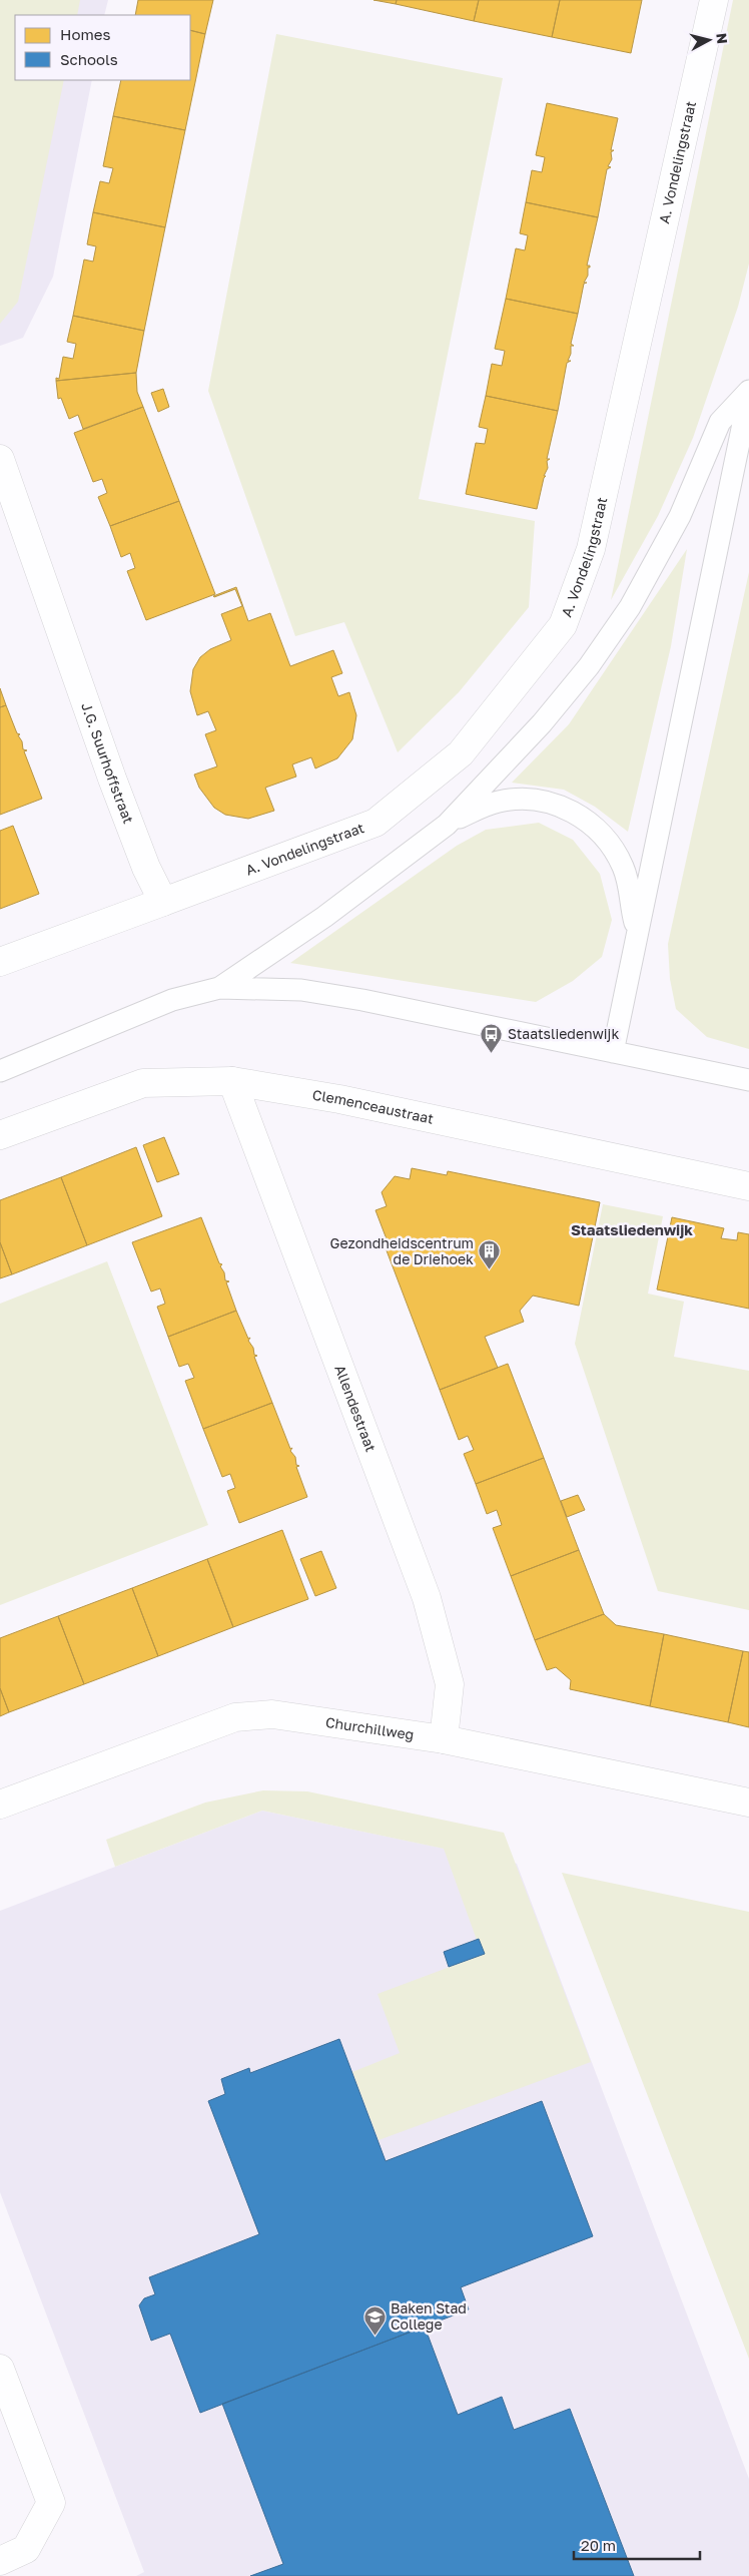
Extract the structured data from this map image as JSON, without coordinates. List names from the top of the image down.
{
  "streets": {
    "street": [
      "A. Vondelingstraat",
      "J.G. Suurhoffstraat",
      "Clemenceaustraat",
      "Allendestraat",
      "Churchillweg"
    ]
  },
  "crossings": [
    ["A. Vondelingstraat", "J.G. Suurhoffstraat"],
    ["Clemenceaustraat", "Allendestraat"],
    ["Allendestraat", "Churchillweg"]
  ],
  "districts": ["Staatsliedenwijk"],
  "places": {
    "bus stop": ["Staatsliedenwijk"],
    "building": ["Gezondheidscentrum de Driehoek"],
    "school or university": ["Baken Stad College"]
  },
  "legend": ["Homes", "Schools"],
  "scale_bar": "20 m",
  "north": "right"
}
